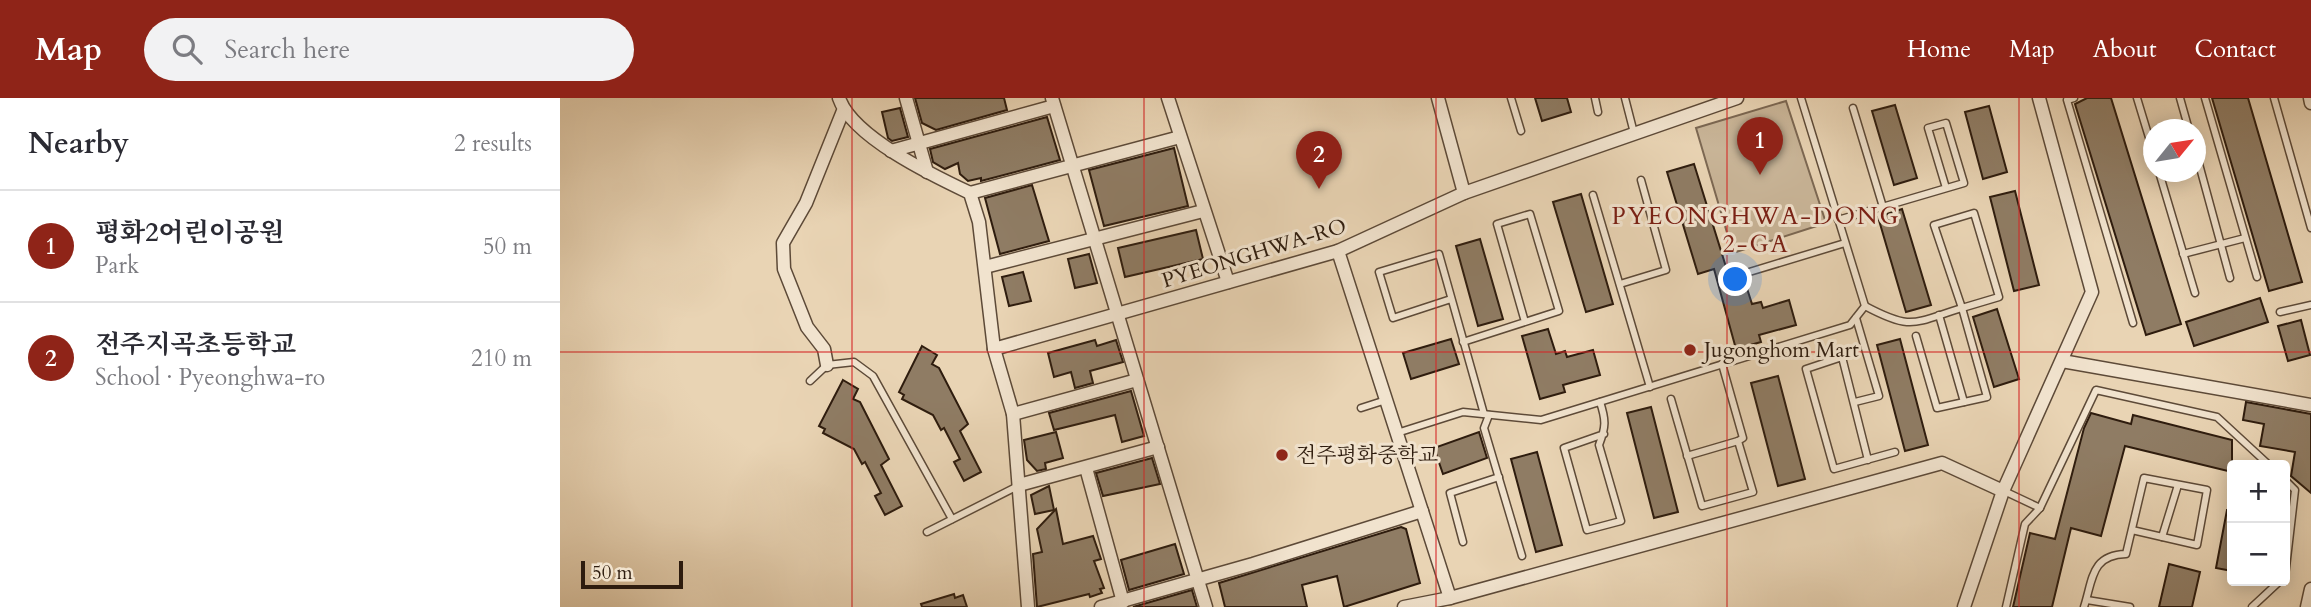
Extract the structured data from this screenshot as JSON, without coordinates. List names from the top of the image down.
{
  "streets": {
    "street": ["PYEONGHWA-RO"]
  },
  "districts": ["PYEONGHWA-DONG 2-GA"],
  "places": ["Jugonghom Mart", "전주평화중학교"],
  "scale_bar": "50 m",
  "north": "top right",
  "page": {
    "header": "Map",
    "search": "Search here",
    "nav": [
      "Home",
      "Map",
      "About",
      "Contact"
    ],
    "heading": ["Nearby", "2 results"],
    "pins": ["1", "2"],
    "list": [
      {
        "mark": "1",
        "name": "평화2어린이공원",
        "note": "Park",
        "value": "50 m"
      },
      {
        "mark": "2",
        "name": "전주지곡초등학교",
        "note": "School · Pyeonghwa-ro",
        "value": "210 m"
      }
    ],
    "map_buttons": ["+", "−"],
    "scale": "50 m"
  }
}
